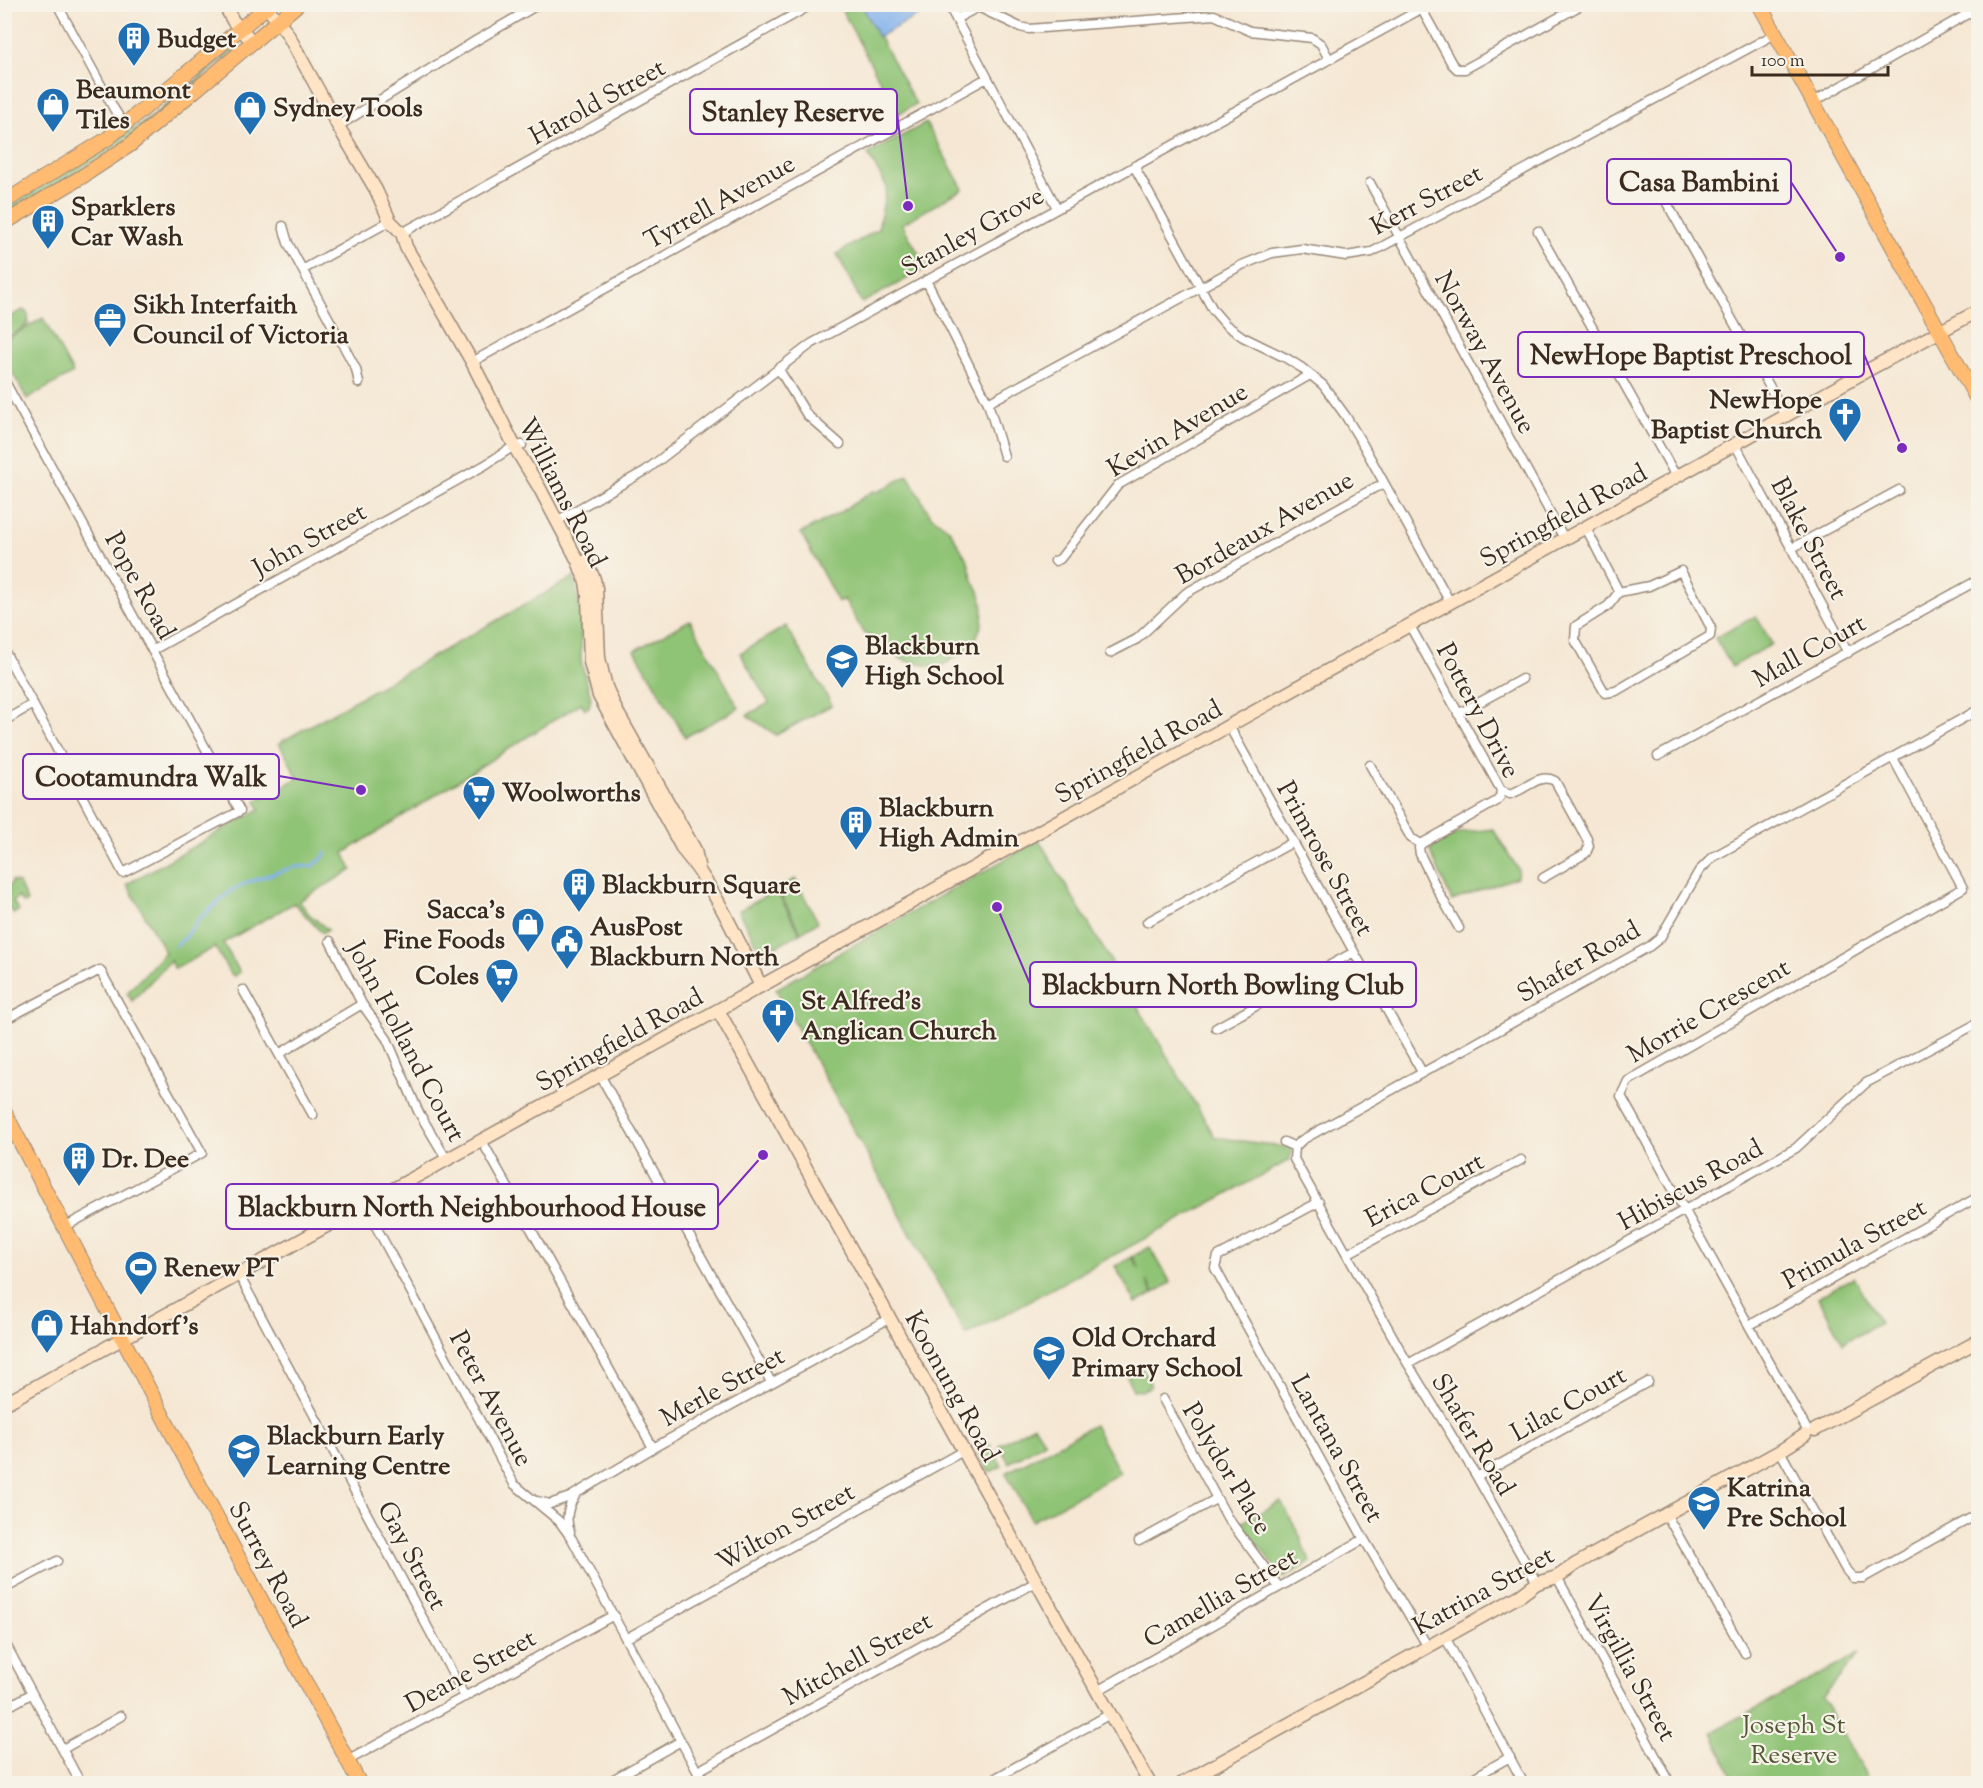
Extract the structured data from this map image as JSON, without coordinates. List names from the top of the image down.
{
  "streets": {
    "main road": [
      "Williams Road",
      "Springfield Road",
      "Koonung Road",
      "Surrey Road",
      "Katrina Street"
    ],
    "street": [
      "Harold Street",
      "Kerr Street",
      "Tyrrell Avenue",
      "Stanley Grove",
      "Norway Avenue",
      "Kevin Avenue",
      "Bordeaux Avenue",
      "Blake Street",
      "John Street",
      "Pope Road",
      "Mall Court",
      "Pottery Drive",
      "Primrose Street",
      "Shafer Road",
      "Morrie Crescent",
      "John Holland Court",
      "Hibiscus Road",
      "Erica Court",
      "Primula Street",
      "Merle Street",
      "Peter Avenue",
      "Lilac Court",
      "Lantana Street",
      "Polydor Place",
      "Wilton Street",
      "Gay Street",
      "Camellia Street",
      "Mitchell Street",
      "Virgillia Street",
      "Deane Street"
    ]
  },
  "crossings": [
    ["Harold Street", "Williams Road"],
    ["Kerr Street", "Norway Avenue"],
    ["Tyrrell Avenue", "Williams Road"],
    ["Stanley Grove", "Williams Road"],
    ["Norway Avenue", "Springfield Road"],
    ["Williams Road", "Springfield Road"],
    ["Williams Road", "John Street"],
    ["Springfield Road", "Blake Street"],
    ["Springfield Road", "Pottery Drive"],
    ["Springfield Road", "Primrose Street"],
    ["Springfield Road", "John Holland Court"],
    ["Springfield Road", "Koonung Road"],
    ["Springfield Road", "Peter Avenue"],
    ["Springfield Road", "Gay Street"],
    ["Springfield Road", "Surrey Road"],
    ["Blake Street", "Mall Court"],
    ["John Street", "Pope Road"],
    ["Primrose Street", "Shafer Road"],
    ["Shafer Road", "Morrie Crescent"],
    ["Shafer Road", "Hibiscus Road"],
    ["Shafer Road", "Erica Court"],
    ["Shafer Road", "Lilac Court"],
    ["Shafer Road", "Lantana Street"],
    ["Shafer Road", "Katrina Street"],
    ["Morrie Crescent", "Hibiscus Road"],
    ["Morrie Crescent", "Primula Street"],
    ["Morrie Crescent", "Katrina Street"],
    ["Merle Street", "Koonung Road"],
    ["Merle Street", "Peter Avenue"],
    ["Koonung Road", "Wilton Street"],
    ["Koonung Road", "Camellia Street"],
    ["Koonung Road", "Mitchell Street"],
    ["Peter Avenue", "Wilton Street"],
    ["Peter Avenue", "Mitchell Street"],
    ["Peter Avenue", "Deane Street"],
    ["Lantana Street", "Katrina Street"],
    ["Lantana Street", "Camellia Street"],
    ["Polydor Place", "Camellia Street"],
    ["Gay Street", "Deane Street"],
    ["Surrey Road", "Deane Street"],
    ["Katrina Street", "Virgillia Street"]
  ],
  "parks": ["Joseph St Reserve"],
  "places": {
    "building": [
      "Budget",
      "Sparklers Car Wash",
      "Blackburn High Admin",
      "Blackburn Square",
      "Dr. Dee"
    ],
    "shop": [
      "Beaumont Tiles",
      "Sydney Tools",
      "Sacca's Fine Foods",
      "Hahndorf's"
    ],
    "other": [
      "Stanley Reserve",
      "Casa Bambini",
      "NewHope Baptist Preschool",
      "Cootamundra Walk",
      "Blackburn North Bowling Club",
      "Blackburn North Neighbourhood House"
    ],
    "office": ["Sikh Interfaith Council of Victoria"],
    "church": ["NewHope Baptist Church", "St Alfred's Anglican Church"],
    "school or university": [
      "Blackburn High School",
      "Old Orchard Primary School",
      "Blackburn Early Learning Centre",
      "Katrina Pre School"
    ],
    "supermarket": ["Woolworths", "Coles"],
    "public building": ["AusPost Blackburn North"],
    "sports": ["Renew PT"]
  },
  "scale_bar": "100 m"
}
